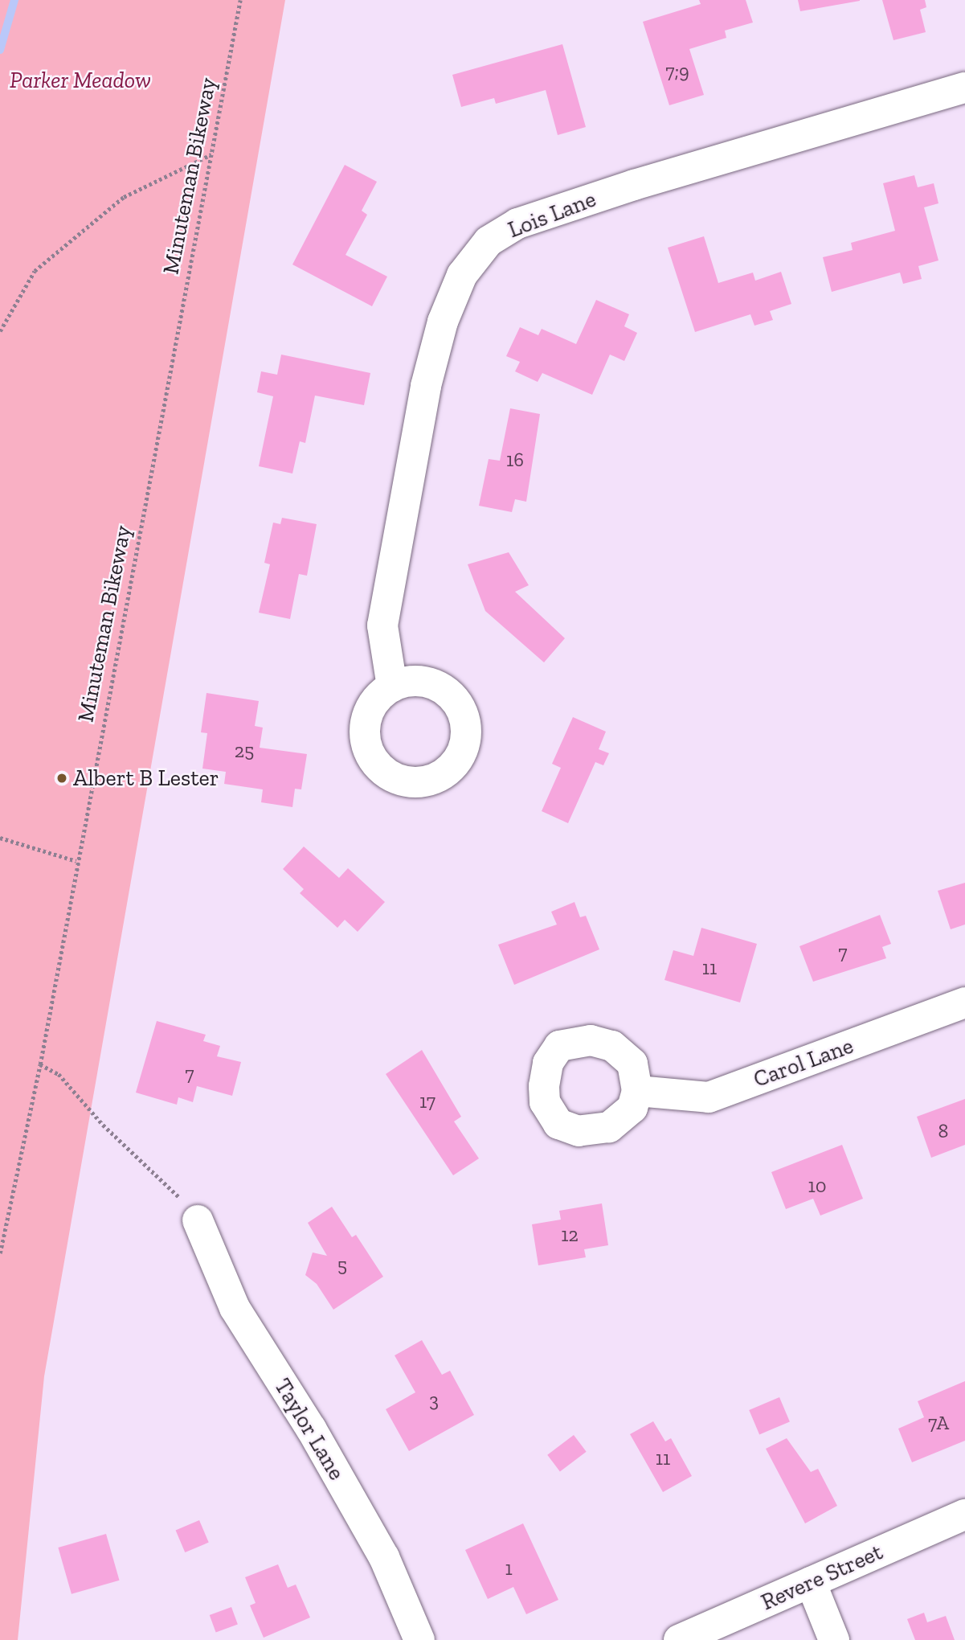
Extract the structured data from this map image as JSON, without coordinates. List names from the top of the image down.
{
  "streets": {
    "street": [
      "Lois Lane",
      "Carol Lane",
      "Taylor Lane",
      "Revere Street"
    ],
    "path": ["Minuteman Bikeway"]
  },
  "parks": ["Parker Meadow"],
  "places": ["Albert B Lester"],
  "house_numbers": [
    "7;9",
    "16",
    "25",
    "7",
    "11",
    "7",
    "17",
    "8",
    "10",
    "12",
    "5",
    "3",
    "7A",
    "11",
    "1"
  ]
}
